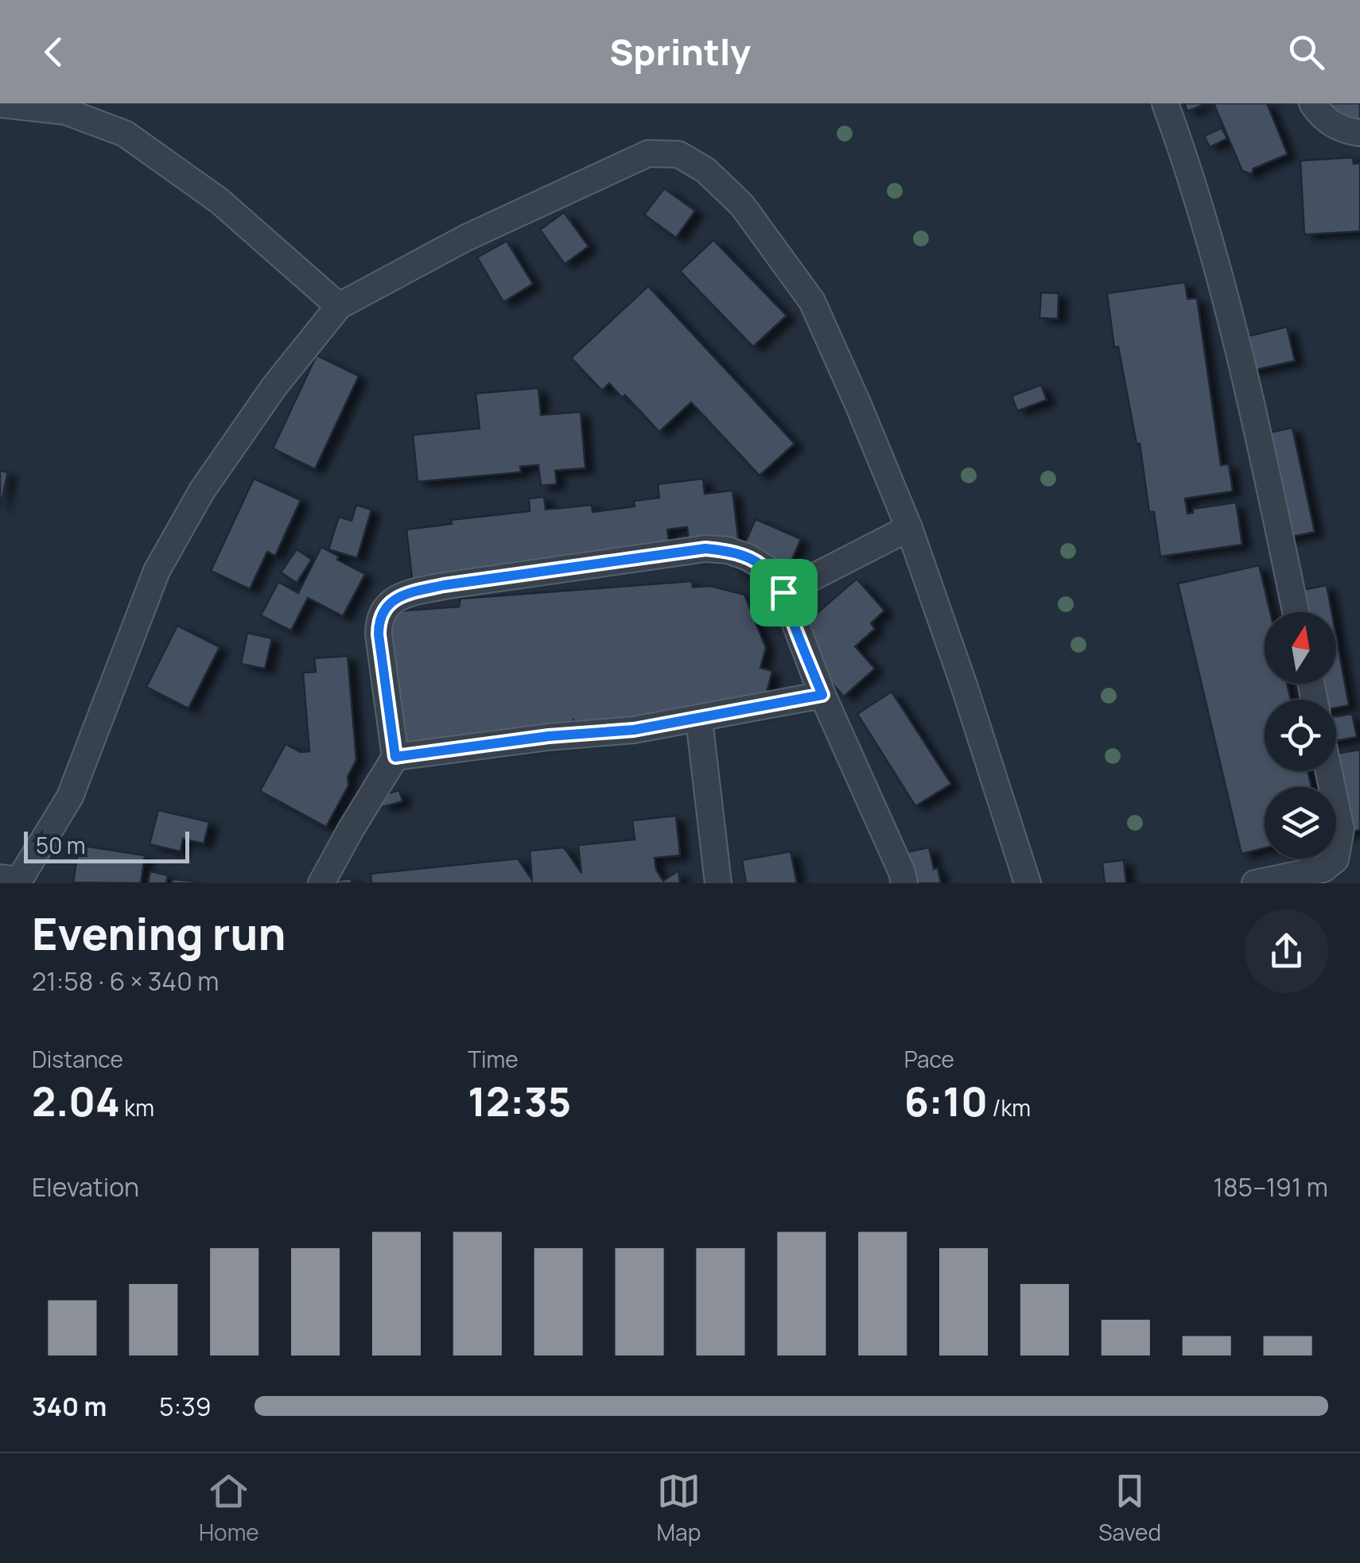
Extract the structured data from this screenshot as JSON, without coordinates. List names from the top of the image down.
{
  "scale_bar": "50 m",
  "north": "top",
  "page": {
    "header": "Sprintly",
    "scale": "50 m",
    "heading": ["Evening run", "21:58 · 6 × 340 m"],
    "stats": [
      ["Distance", "2.04 km"],
      ["Time", "12:35"],
      ["Pace", "6:10 /km"]
    ],
    "chart": ["Elevation", "185–191 m"],
    "list": [
      {
        "name": "340 m",
        "note": "5:39"
      }
    ],
    "tabs": ["Home", "Map", "Saved"]
  }
}
